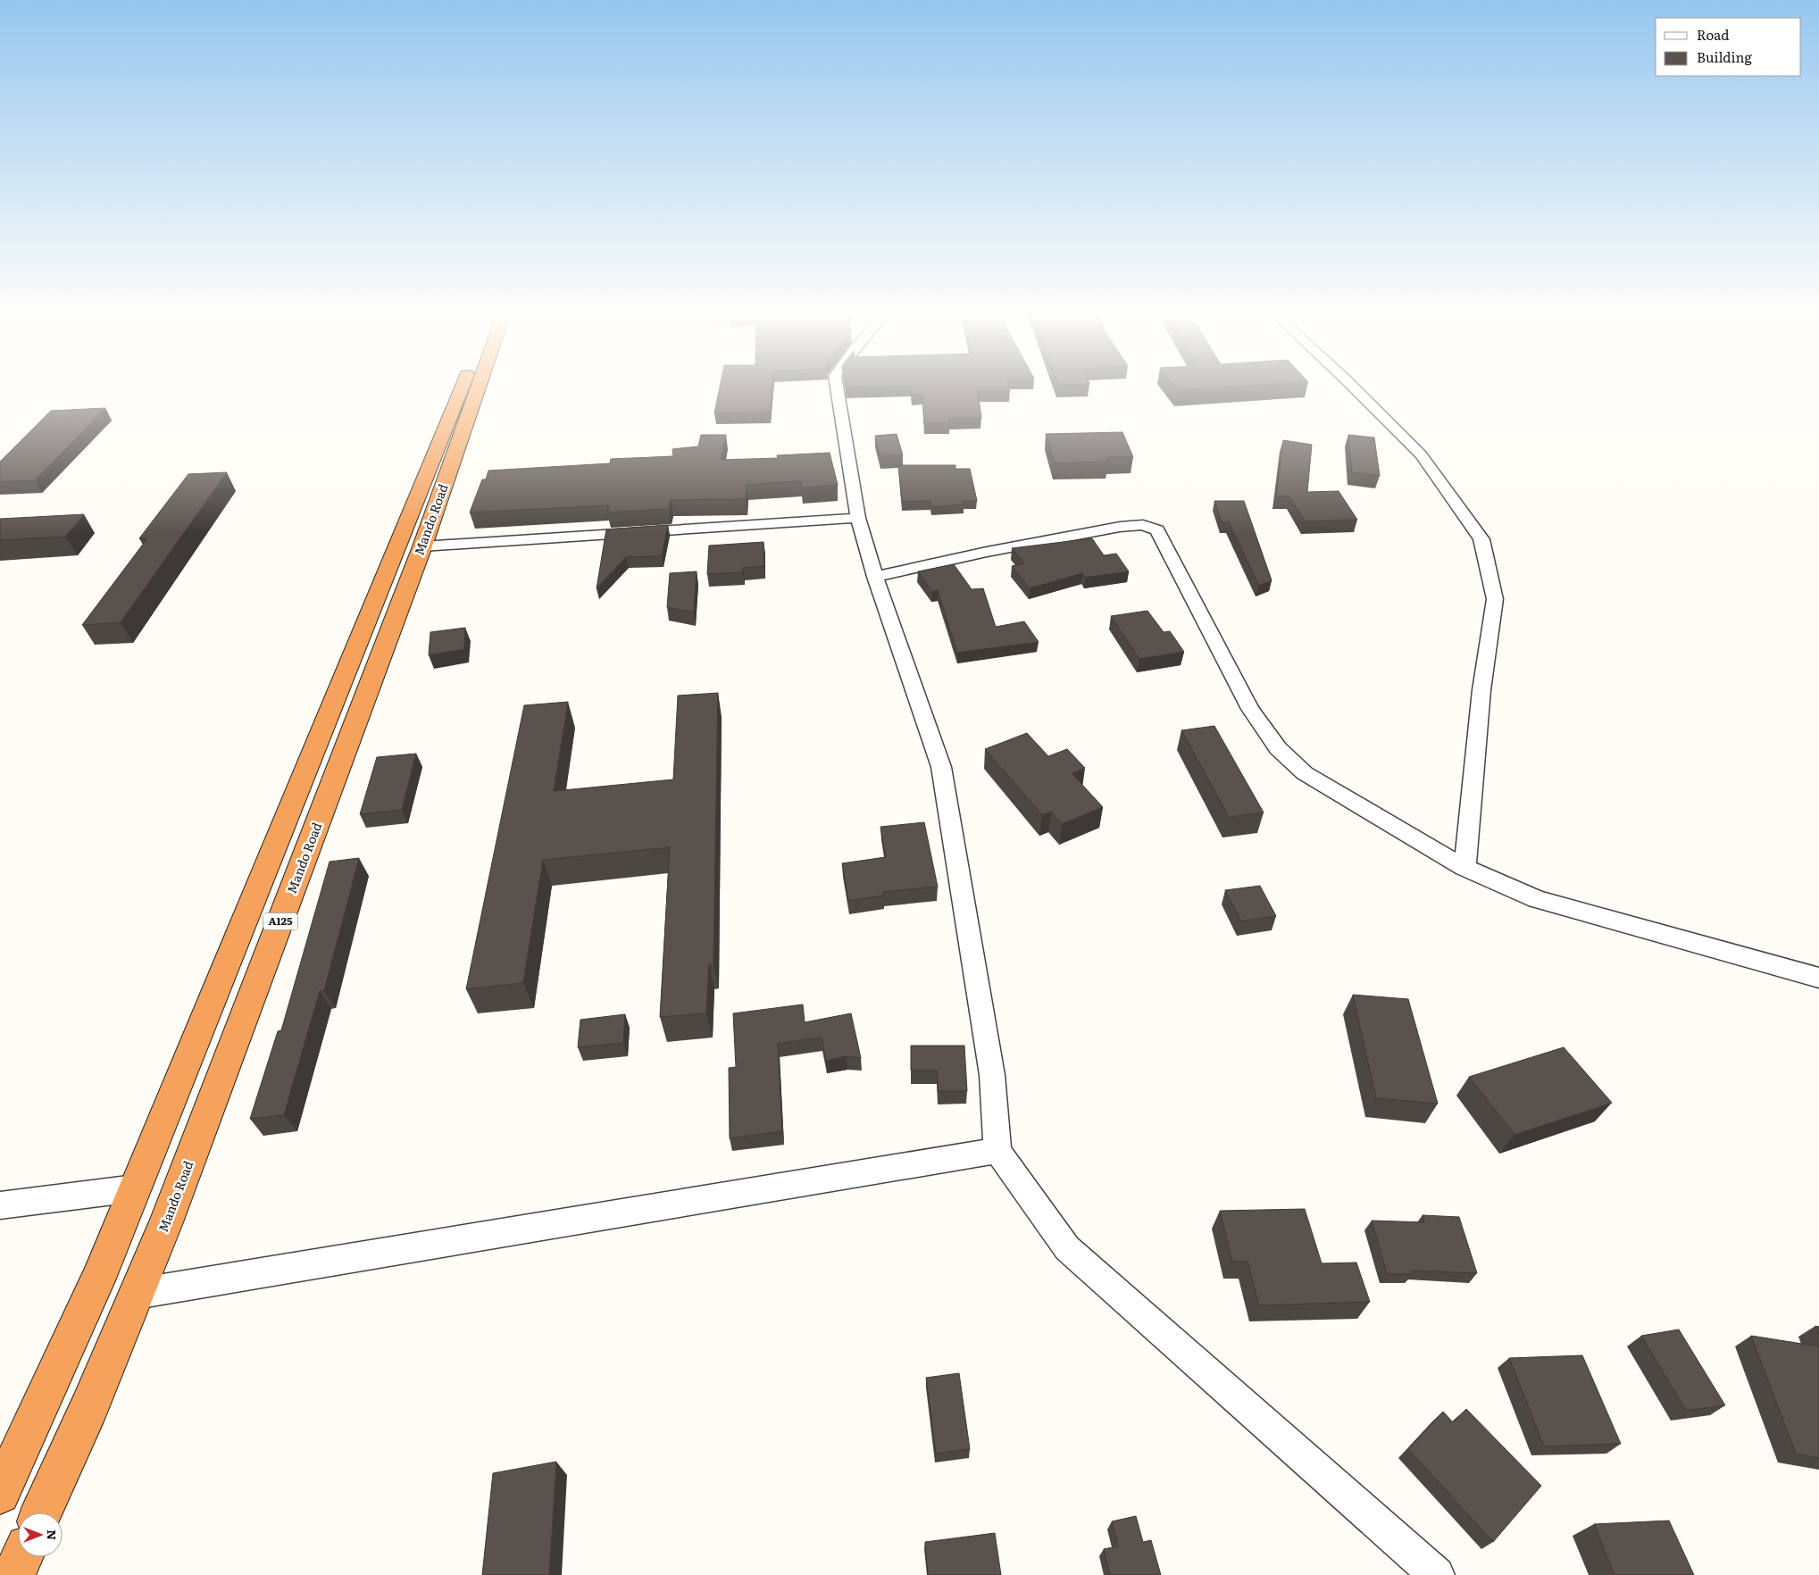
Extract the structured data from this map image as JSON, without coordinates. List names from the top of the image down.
{
  "streets": {
    "highway": ["Mando Road", "A125"]
  },
  "legend": ["Road", "Building"],
  "north": "right"
}
